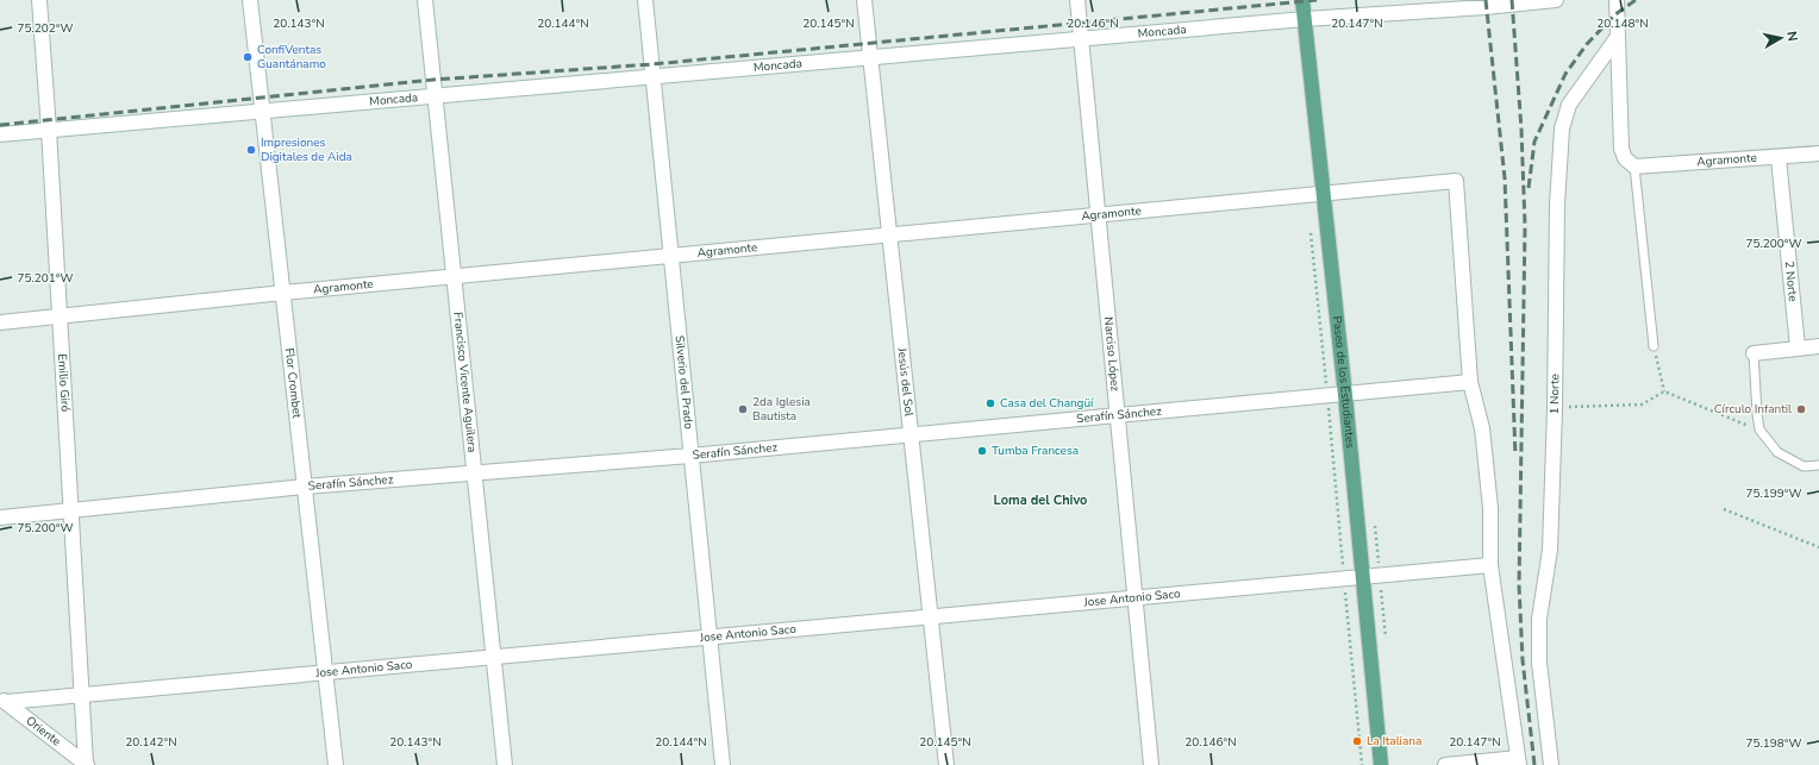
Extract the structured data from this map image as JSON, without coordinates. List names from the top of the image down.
{
  "streets": {
    "main road": ["Paseo de los Estudiantes"],
    "street": [
      "Moncada",
      "Agramonte",
      "2 Norte",
      "Narciso López",
      "Emilio Giró",
      "Flor Crombet",
      "Francisco Vicente Aguilera",
      "Jesús del Sol",
      "Silverio del Prado",
      "1 Norte",
      "Serafín Sánchez",
      "Jose Antonio Saco",
      "Oriente"
    ]
  },
  "crossings": [
    ["Moncada", "Narciso López"],
    ["Moncada", "Emilio Giró"],
    ["Moncada", "Flor Crombet"],
    ["Moncada", "Francisco Vicente Aguilera"],
    ["Moncada", "Jesús del Sol"],
    ["Moncada", "Paseo de los Estudiantes"],
    ["Moncada", "Silverio del Prado"],
    ["Agramonte", "2 Norte"],
    ["Agramonte", "Narciso López"],
    ["Agramonte", "Emilio Giró"],
    ["Agramonte", "Flor Crombet"],
    ["Agramonte", "Francisco Vicente Aguilera"],
    ["Agramonte", "Jesús del Sol"],
    ["Agramonte", "Paseo de los Estudiantes"],
    ["Agramonte", "Silverio del Prado"],
    ["Agramonte", "Serafín Sánchez"],
    ["Narciso López", "Serafín Sánchez"],
    ["Narciso López", "Jose Antonio Saco"],
    ["Emilio Giró", "Serafín Sánchez"],
    ["Emilio Giró", "Jose Antonio Saco"],
    ["Emilio Giró", "Oriente"],
    ["Flor Crombet", "Serafín Sánchez"],
    ["Flor Crombet", "Jose Antonio Saco"],
    ["Francisco Vicente Aguilera", "Serafín Sánchez"],
    ["Francisco Vicente Aguilera", "Jose Antonio Saco"],
    ["Jesús del Sol", "Serafín Sánchez"],
    ["Jesús del Sol", "Jose Antonio Saco"],
    ["Paseo de los Estudiantes", "Serafín Sánchez"],
    ["Paseo de los Estudiantes", "Jose Antonio Saco"],
    ["Silverio del Prado", "Serafín Sánchez"],
    ["Silverio del Prado", "Jose Antonio Saco"],
    ["Jose Antonio Saco", "Oriente"]
  ],
  "districts": ["Loma del Chivo"],
  "places": [
    "ConfiVentas Guantánamo",
    "Impresiones Digitales de Aida",
    "Casa del Changüí",
    "2da Iglesia Bautista",
    "Círculo Infantil",
    "Tumba Francesa",
    "La Italiana"
  ],
  "north": "right",
  "coordinates": [
    "20.143°N",
    "20.144°N",
    "20.145°N",
    "20.146°N",
    "20.147°N",
    "20.148°N",
    "75.202°W",
    "75.200°W",
    "75.201°W",
    "75.199°W",
    "20.142°N",
    "75.198°W"
  ]
}
